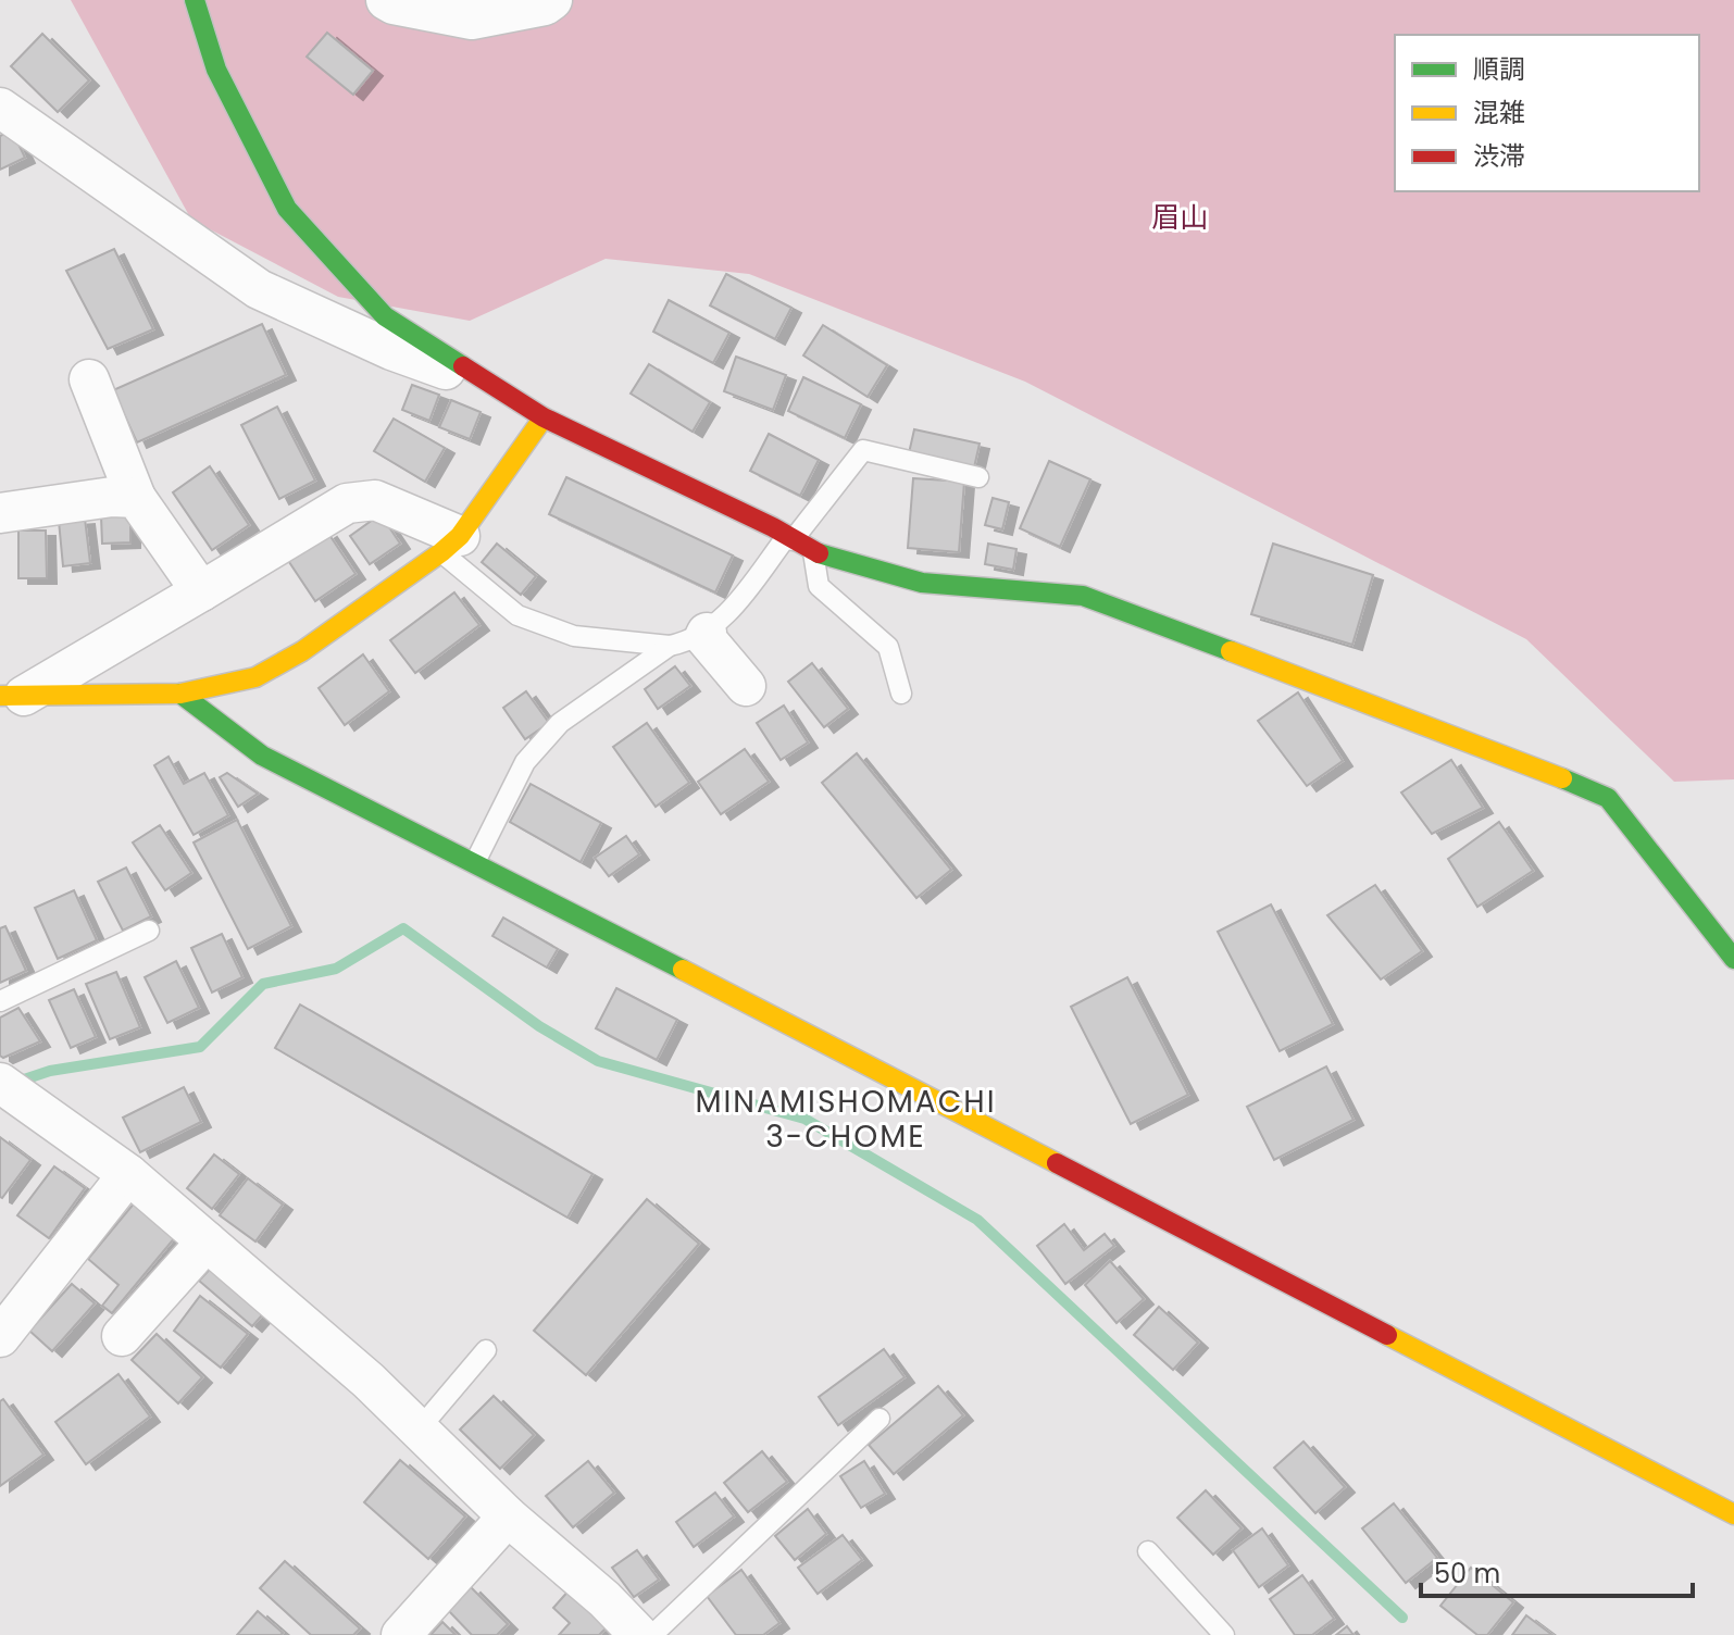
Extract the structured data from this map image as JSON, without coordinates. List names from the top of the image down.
{
  "districts": ["MINAMISHOMACHI 3-CHOME"],
  "parks": ["眉山"],
  "legend": ["順調", "混雑", "渋滞"],
  "scale_bar": "50 m"
}
